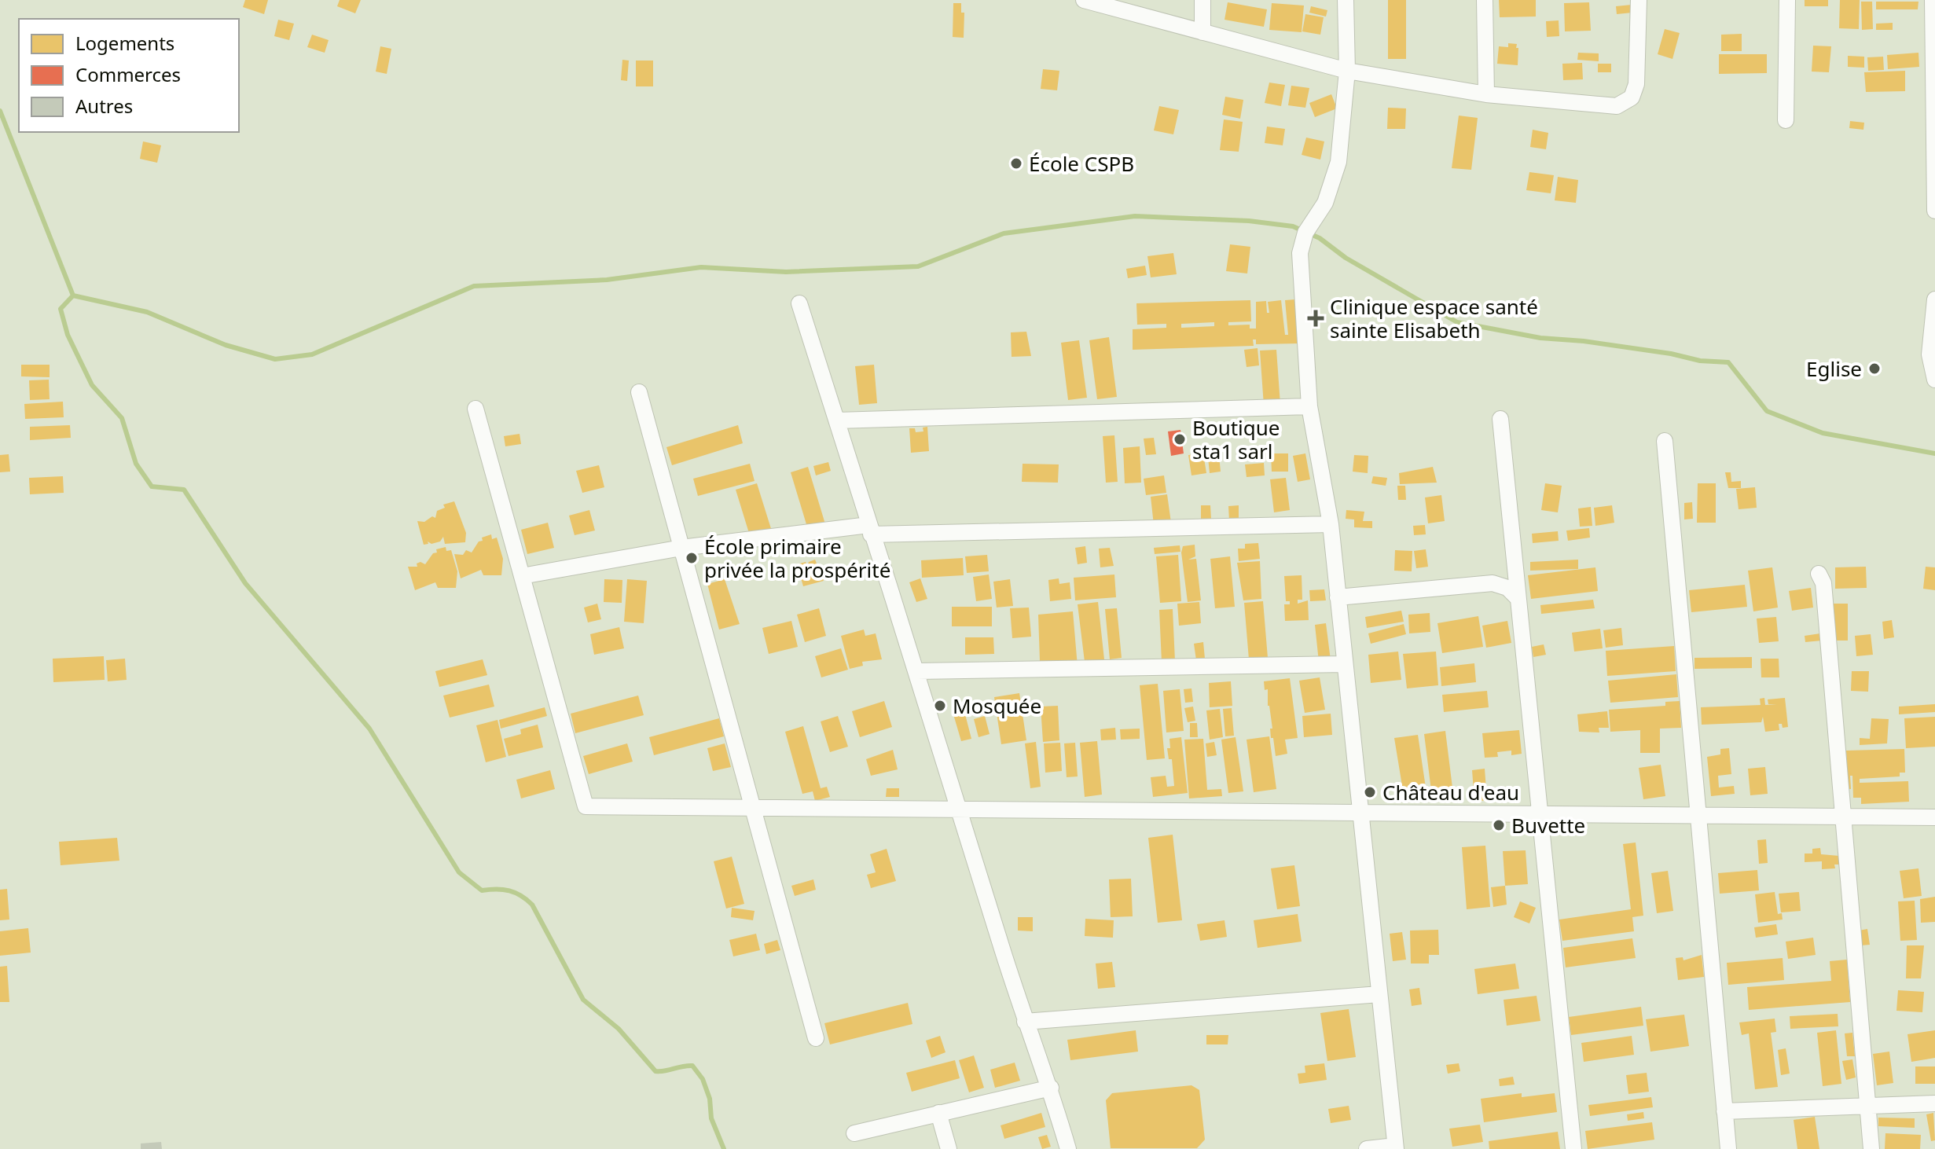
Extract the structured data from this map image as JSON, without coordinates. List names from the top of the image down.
{
  "places": {
    "other": [
      "École CSPB",
      "Eglise",
      "Boutique sta1 sarl",
      "École primaire privée la prospérité",
      "Mosquée",
      "Château d'eau",
      "Buvette"
    ],
    "health": ["Clinique espace santé sainte Elisabeth"]
  },
  "legend": ["Logements", "Commerces", "Autres"]
}
